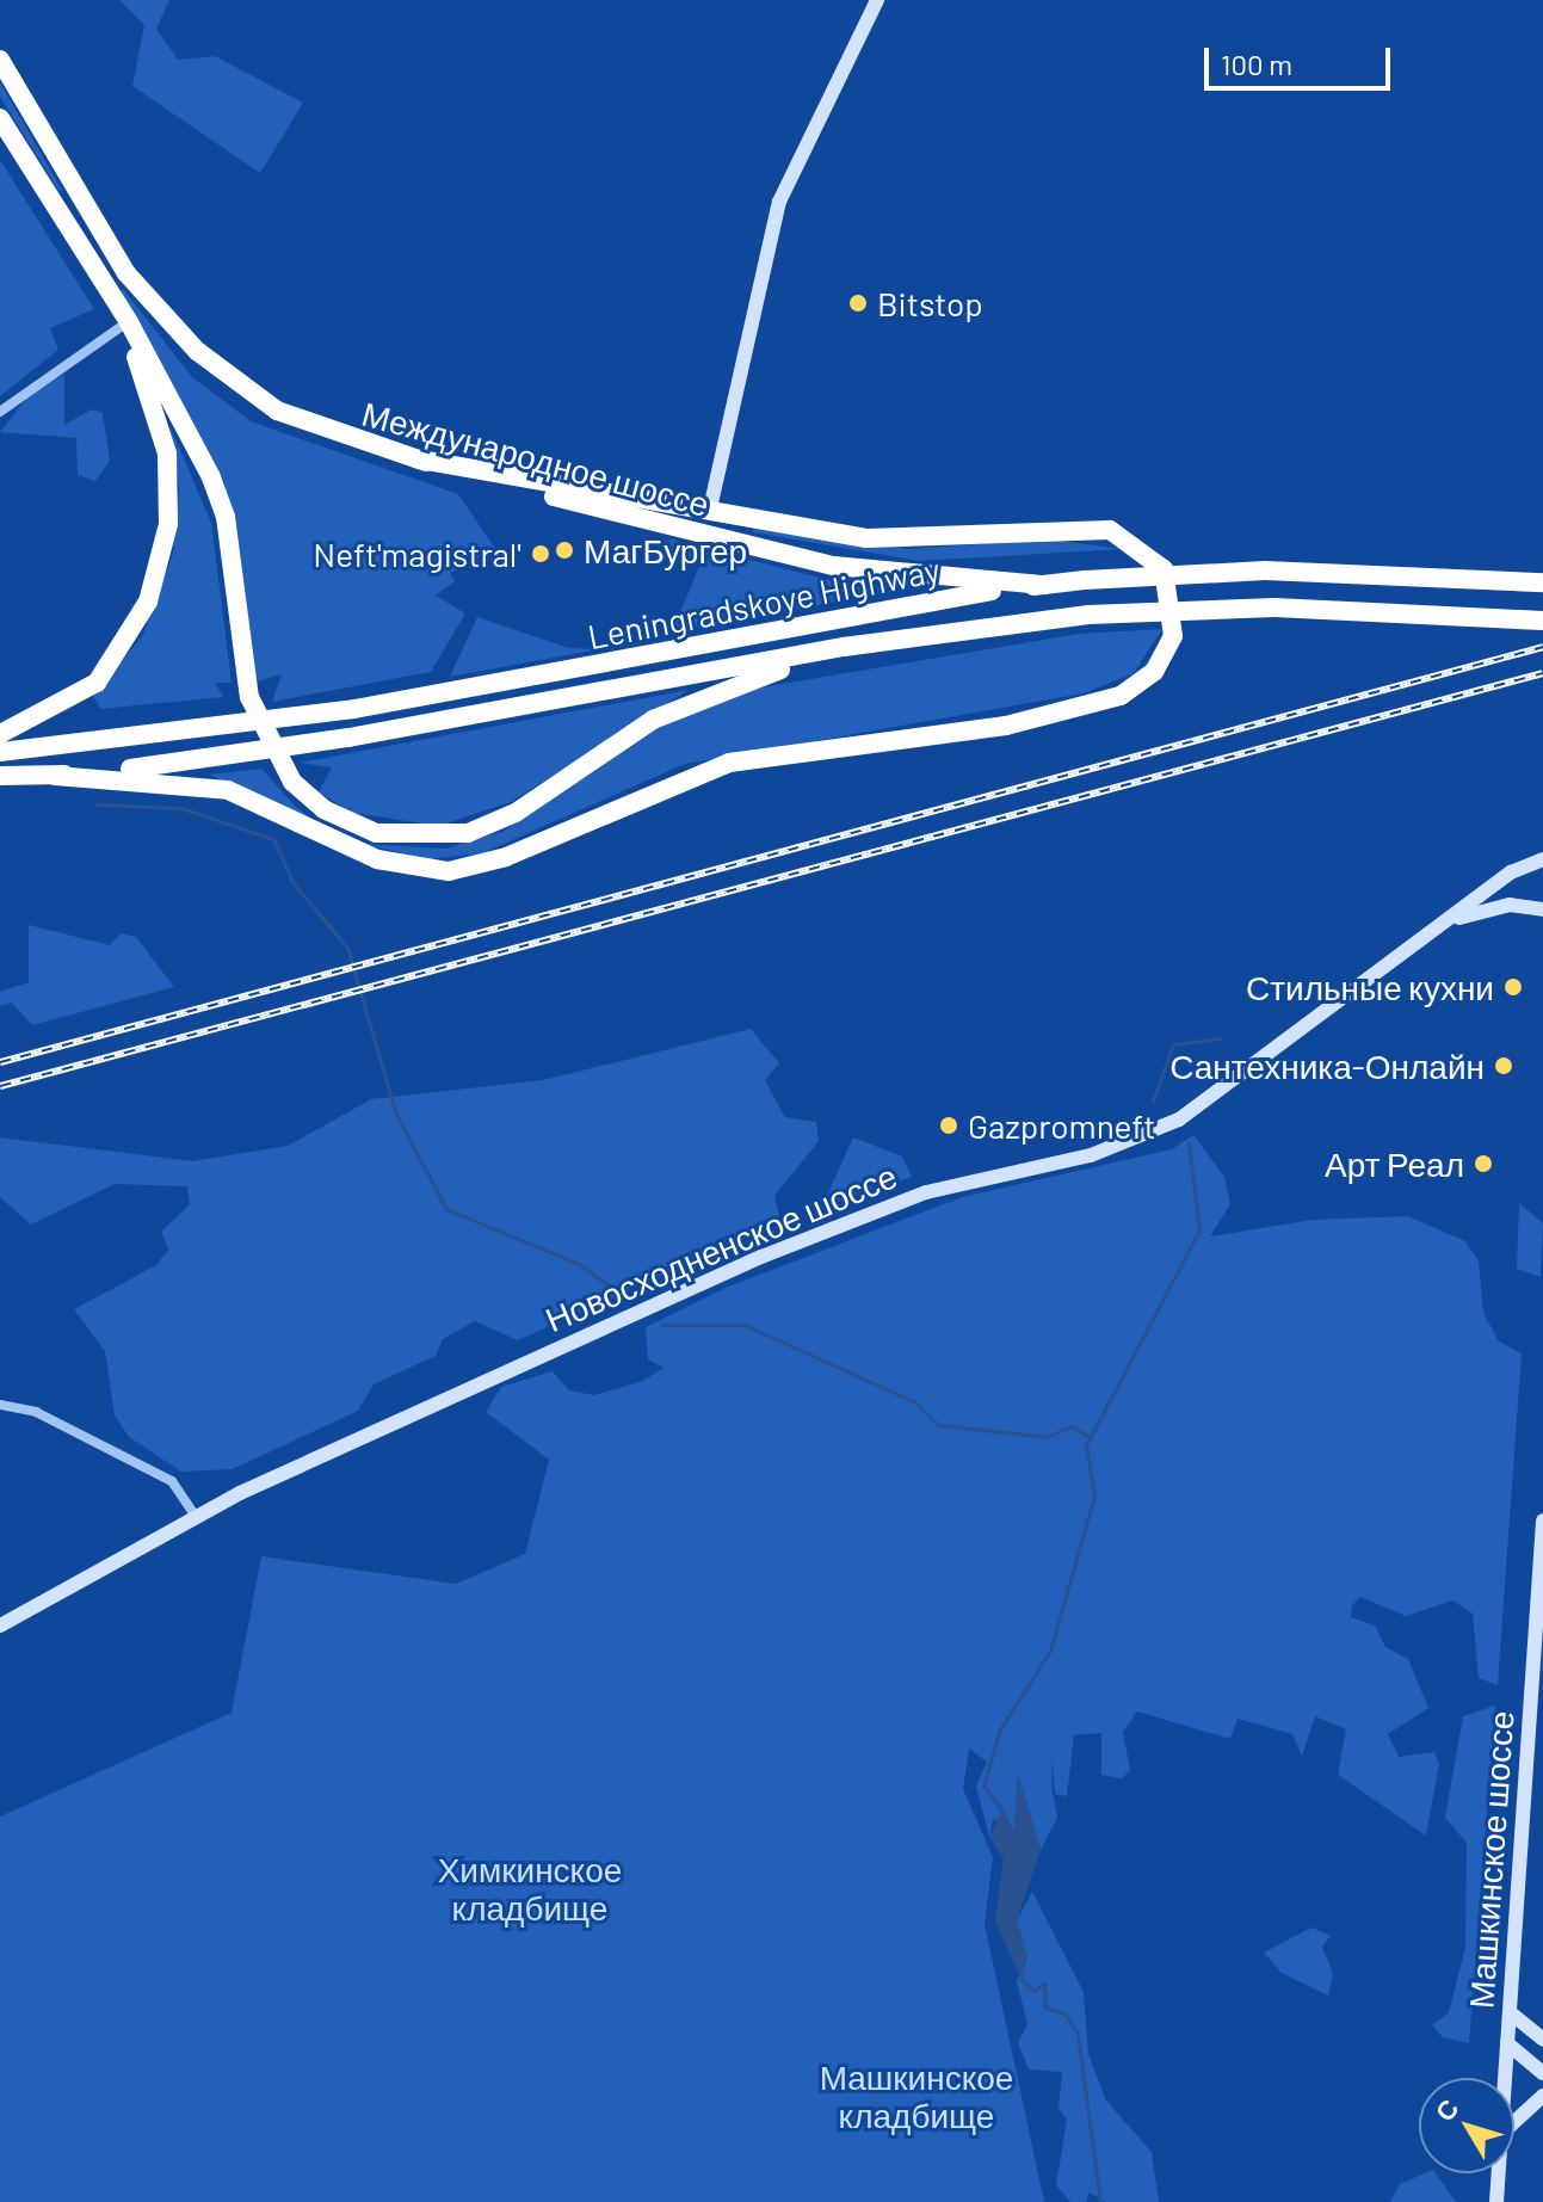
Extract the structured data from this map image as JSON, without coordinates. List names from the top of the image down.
{
  "streets": {
    "highway": ["Международное шоссе", "Leningradskoye Highway"],
    "main road": ["Новосходненское шоссе", "Машкинское шоссе"]
  },
  "crossings": [
    ["Международное шоссе", "Leningradskoye Highway"]
  ],
  "parks": ["Химкинское кладбище", "Машкинское кладбище"],
  "places": [
    "Bitstop",
    "МагБургер",
    "Neft'magistral'",
    "Стильные кухни",
    "Сантехника-Онлайн",
    "Gazpromneft",
    "Арт Реал"
  ],
  "scale_bar": "100 m",
  "north": "top left"
}
